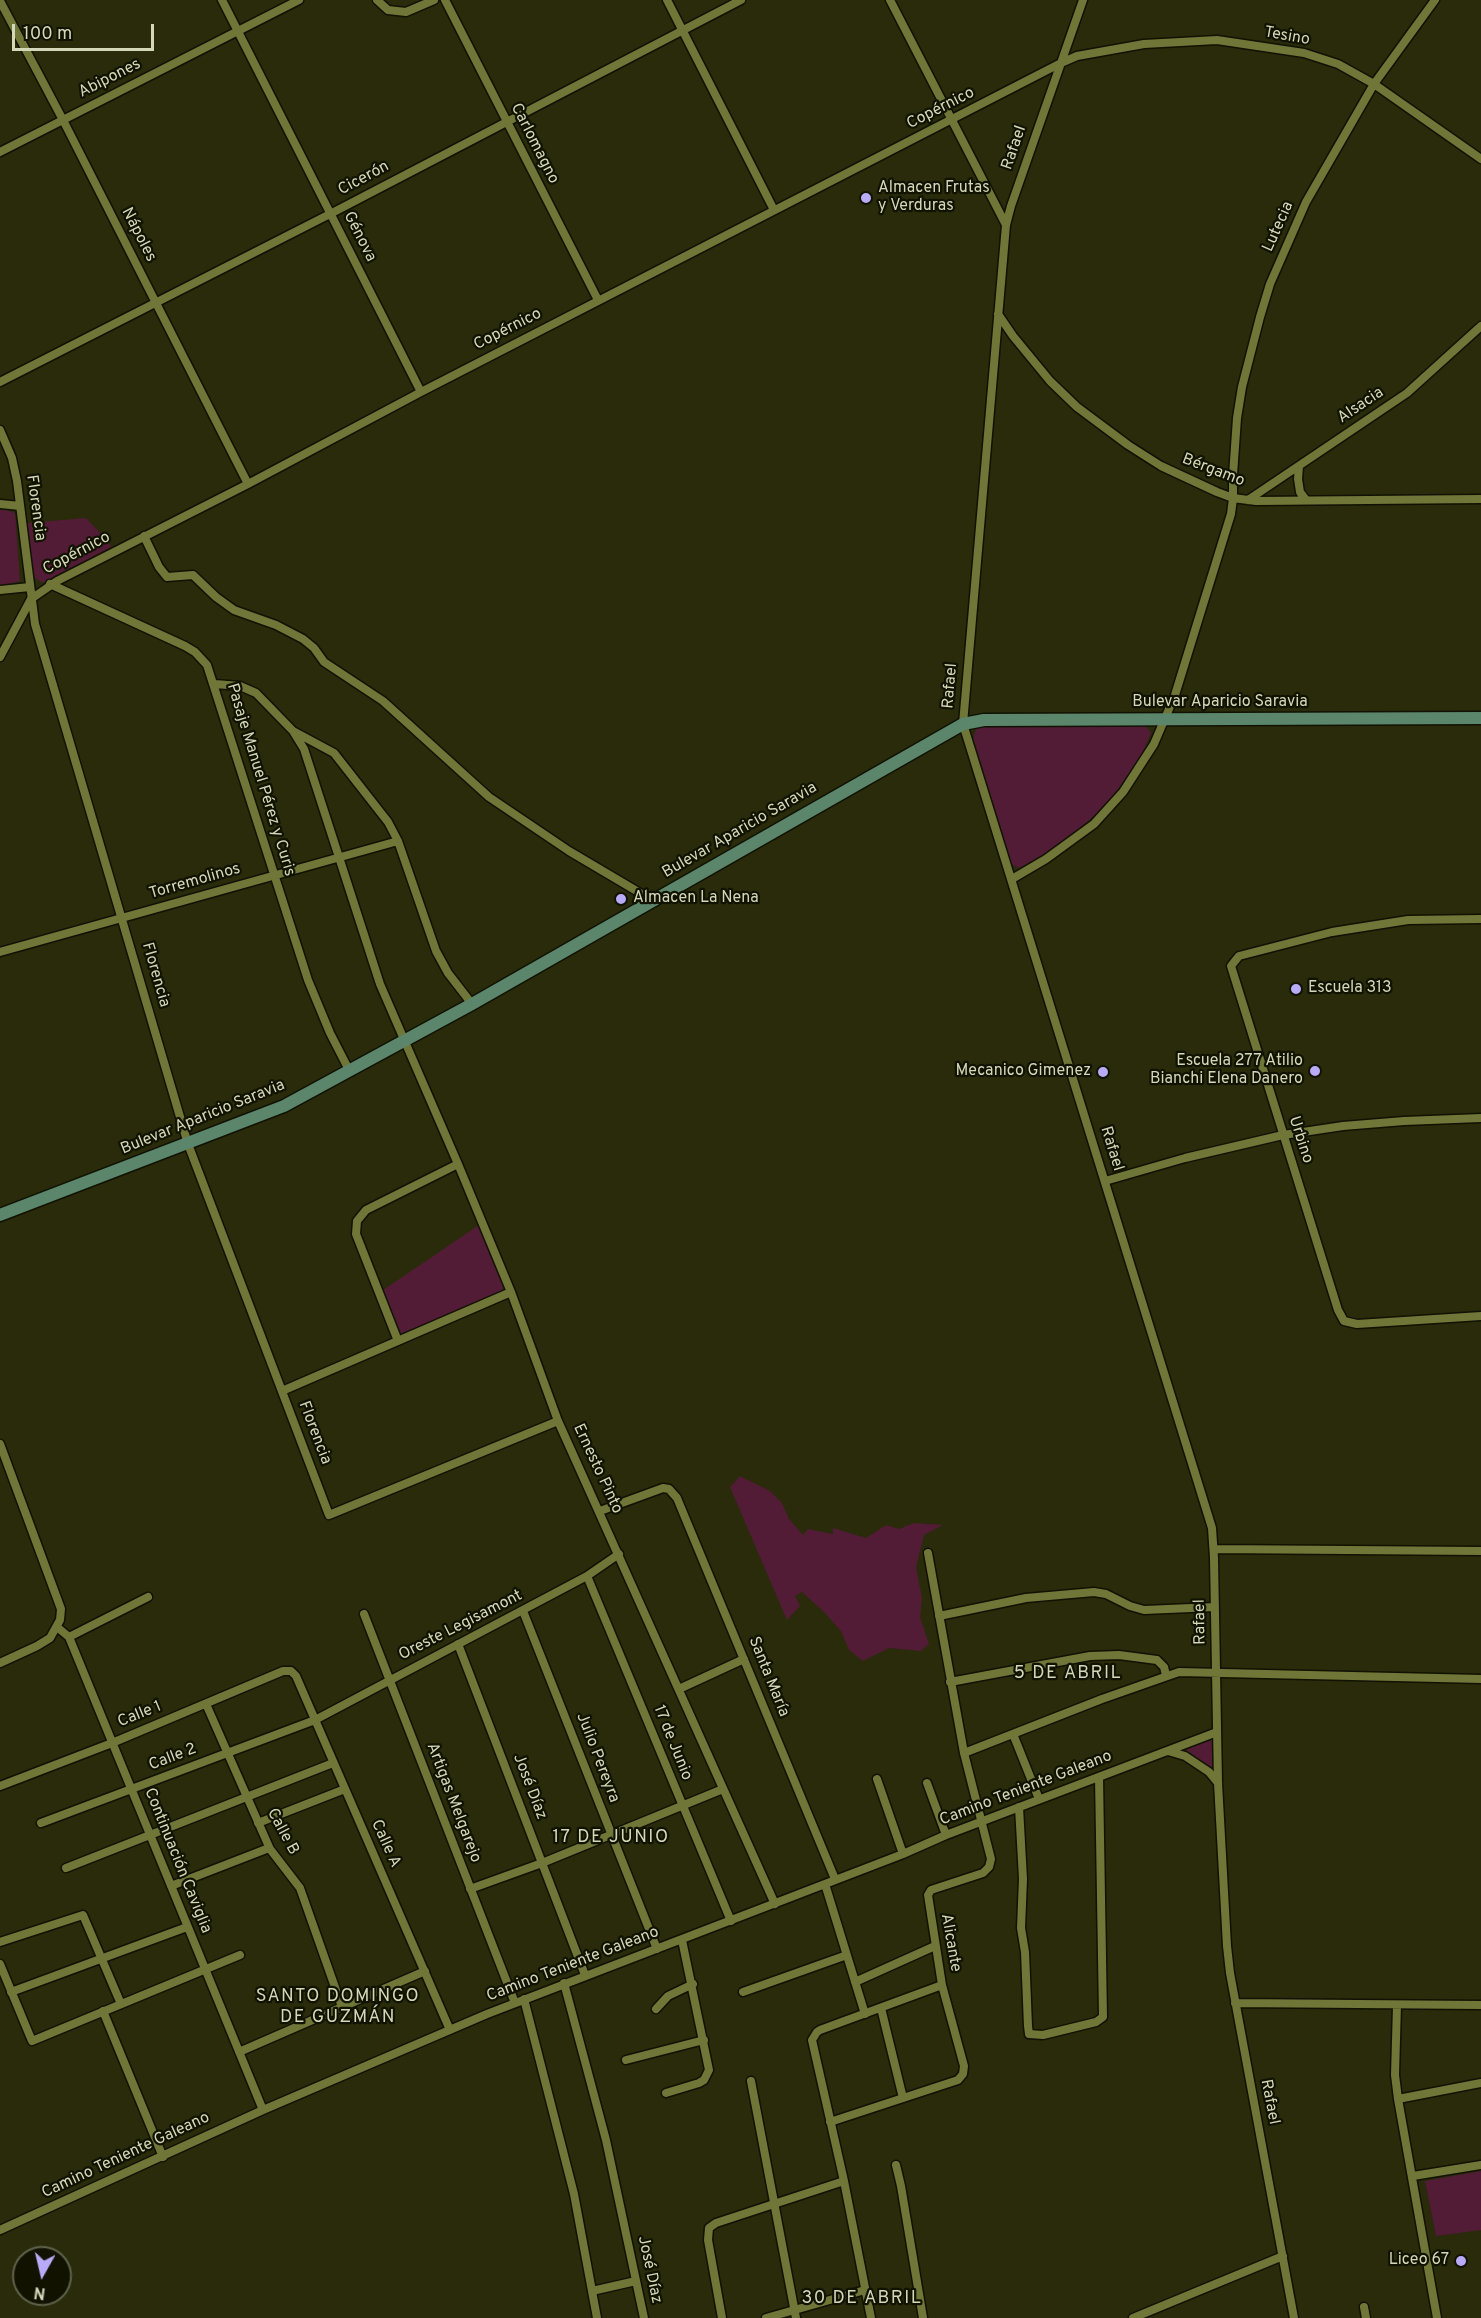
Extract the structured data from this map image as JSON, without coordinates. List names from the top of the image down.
{
  "streets": {
    "street": [
      "Tesino",
      "Abipones",
      "Copérnico",
      "Carlomagno",
      "Rafael",
      "Cicerón",
      "Lutecia",
      "Nápoles",
      "Génova",
      "Alsacia",
      "Bérgamo",
      "Florencia",
      "Bulevar Aparicio Saravia",
      "Pasaje Manuel Pérez y Curis",
      "Torremolinos",
      "Urbino",
      "Ernesto Pinto",
      "Oreste Legisamont",
      "Santa María",
      "Calle 1",
      "17 de Junio",
      "Calle 2",
      "Julio Pereyra",
      "José Díaz",
      "Camino Teniente Galeano",
      "Artigas Melgarejo",
      "Calle B",
      "Calle A",
      "Continuación Caviglia",
      "Alicante"
    ]
  },
  "crossings": [
    ["Tesino", "Copérnico"],
    ["Tesino", "Rafael"],
    ["Tesino", "Lutecia"],
    ["Abipones", "Nápoles"],
    ["Abipones", "Génova"],
    ["Copérnico", "Carlomagno"],
    ["Copérnico", "Rafael"],
    ["Copérnico", "Nápoles"],
    ["Copérnico", "Génova"],
    ["Copérnico", "Florencia"],
    ["Copérnico", "Pasaje Manuel Pérez y Curis"],
    ["Carlomagno", "Cicerón"],
    ["Rafael", "Bérgamo"],
    ["Rafael", "Bulevar Aparicio Saravia"],
    ["Rafael", "Camino Teniente Galeano"],
    ["Cicerón", "Nápoles"],
    ["Cicerón", "Génova"],
    ["Lutecia", "Bérgamo"],
    ["Alsacia", "Bérgamo"],
    ["Florencia", "Bulevar Aparicio Saravia"],
    ["Florencia", "Torremolinos"],
    ["Florencia", "Ernesto Pinto"],
    ["Bulevar Aparicio Saravia", "Pasaje Manuel Pérez y Curis"],
    ["Bulevar Aparicio Saravia", "Ernesto Pinto"],
    ["Pasaje Manuel Pérez y Curis", "Torremolinos"],
    ["Torremolinos", "Ernesto Pinto"],
    ["Ernesto Pinto", "Oreste Legisamont"],
    ["Ernesto Pinto", "Santa María"],
    ["Ernesto Pinto", "Camino Teniente Galeano"],
    ["Oreste Legisamont", "17 de Junio"],
    ["Oreste Legisamont", "Calle 2"],
    ["Oreste Legisamont", "Julio Pereyra"],
    ["Oreste Legisamont", "José Díaz"],
    ["Oreste Legisamont", "Artigas Melgarejo"],
    ["Oreste Legisamont", "Calle A"],
    ["Santa María", "Camino Teniente Galeano"],
    ["Calle 1", "Calle B"],
    ["Calle 1", "Calle A"],
    ["Calle 1", "Continuación Caviglia"],
    ["17 de Junio", "Camino Teniente Galeano"],
    ["Calle 2", "Calle B"],
    ["Calle 2", "Calle A"],
    ["Calle 2", "Continuación Caviglia"],
    ["Julio Pereyra", "Camino Teniente Galeano"],
    ["José Díaz", "Camino Teniente Galeano"],
    ["Camino Teniente Galeano", "Artigas Melgarejo"],
    ["Camino Teniente Galeano", "Calle A"],
    ["Camino Teniente Galeano", "Continuación Caviglia"],
    ["Camino Teniente Galeano", "Alicante"]
  ],
  "districts": [
    "5 DE ABRIL",
    "17 DE JUNIO",
    "SANTO DOMINGO DE GUZMÁN",
    "30 DE ABRIL"
  ],
  "places": [
    "Almacen Frutas y Verduras",
    "Almacen La Nena",
    "Escuela 313",
    "Escuela 277 Atilio Bianchi Elena Danero",
    "Mecanico Gimenez",
    "Liceo 67"
  ],
  "scale_bar": "100 m",
  "north": "bottom"
}
